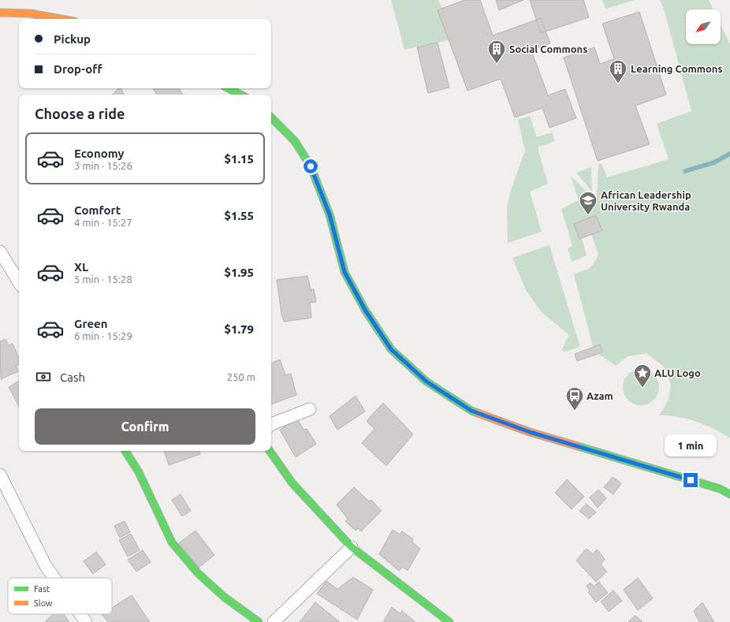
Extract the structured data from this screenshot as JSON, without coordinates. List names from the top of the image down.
{
  "places": {
    "building": ["Social Commons", "Learning Commons"],
    "school or university": ["African Leadership University Rwanda"],
    "place": ["ALU Logo"],
    "bus stop": ["Azam"]
  },
  "legend": ["Fast", "Slow"],
  "north": "bottom left",
  "page": {
    "banner": ["Pickup", "Drop-off"],
    "heading": "Choose a ride",
    "list": [
      {
        "name": "Economy",
        "note": "3 min · 15:26",
        "value": "$1.15"
      },
      {
        "name": "Comfort",
        "note": "4 min · 15:27",
        "value": "$1.55"
      },
      {
        "name": "XL",
        "note": "5 min · 15:28",
        "value": "$1.95"
      },
      {
        "name": "Green",
        "note": "6 min · 15:29",
        "value": "$1.79"
      }
    ],
    "pay": ["Cash", "250 m"],
    "buttons": "Confirm",
    "bubble": "1 min"
  }
}
